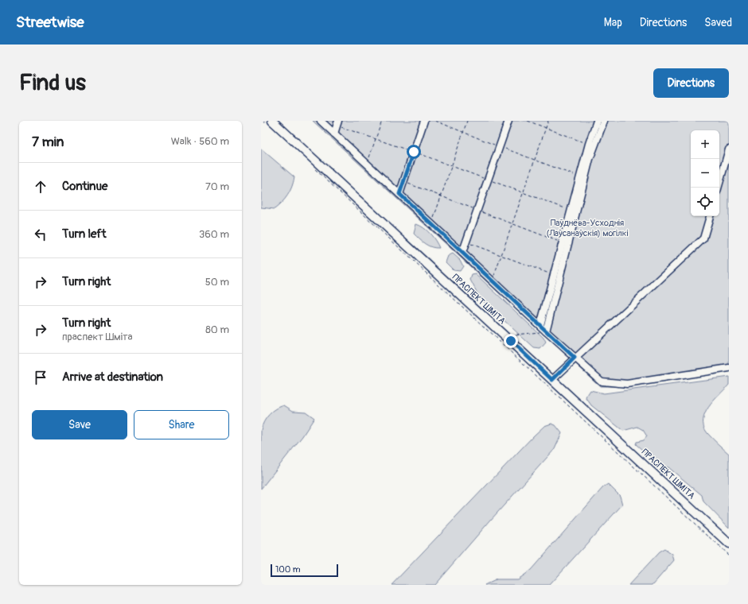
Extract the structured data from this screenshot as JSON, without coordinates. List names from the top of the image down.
{
  "streets": {
    "main road": ["ПРАСПЕКТ ШМІТА"]
  },
  "parks": ["Паўднёва-Усходнія (Лаўсанаўскія) могілкі"],
  "scale_bar": "100 m",
  "page": {
    "header": "Streetwise",
    "nav": ["Map", "Directions", "Saved"],
    "buttons": [
      "Directions",
      ["Save", "Share"]
    ],
    "title": "Find us",
    "heading": ["7 min", "Walk · 560 m"],
    "map_buttons": ["+", "−"],
    "list": [
      ["Continue", "70 m"],
      ["Turn left", "360 m"],
      ["Turn right", "50 m"],
      ["Turn right", "праспект Шміта", "80 m"],
      "Arrive at destination"
    ],
    "scale": "100 m"
  }
}
